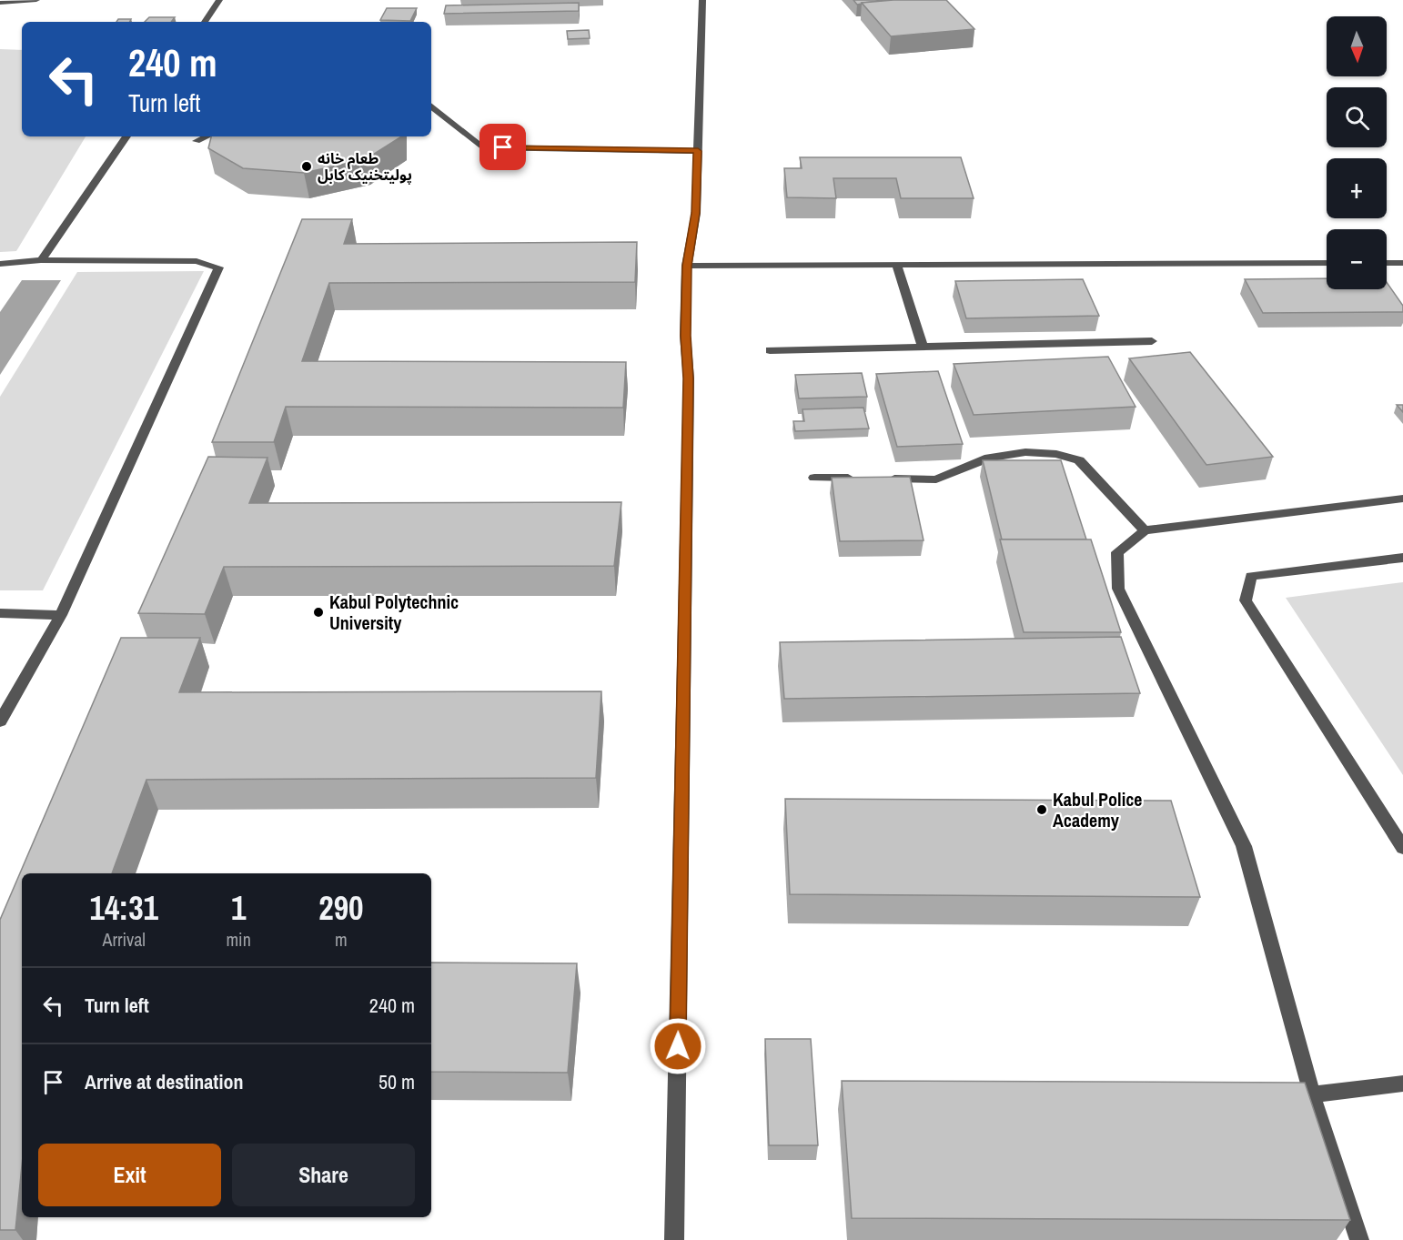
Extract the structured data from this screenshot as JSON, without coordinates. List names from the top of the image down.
{
  "places": ["طعام خانه پولیتخنیک کابل", "Kabul Polytechnic University", "Kabul Police Academy"],
  "north": "bottom",
  "page": {
    "map_buttons": ["+", "−"],
    "turn": ["240 m", "Turn left"],
    "eta": [
      "14:31",
      "Arrival",
      "1",
      "min",
      "290",
      "m"
    ],
    "list": [
      {
        "name": "Turn left",
        "value": "240 m"
      },
      {
        "name": "Arrive at destination",
        "value": "50 m"
      }
    ],
    "buttons": ["Exit", "Share"]
  }
}
